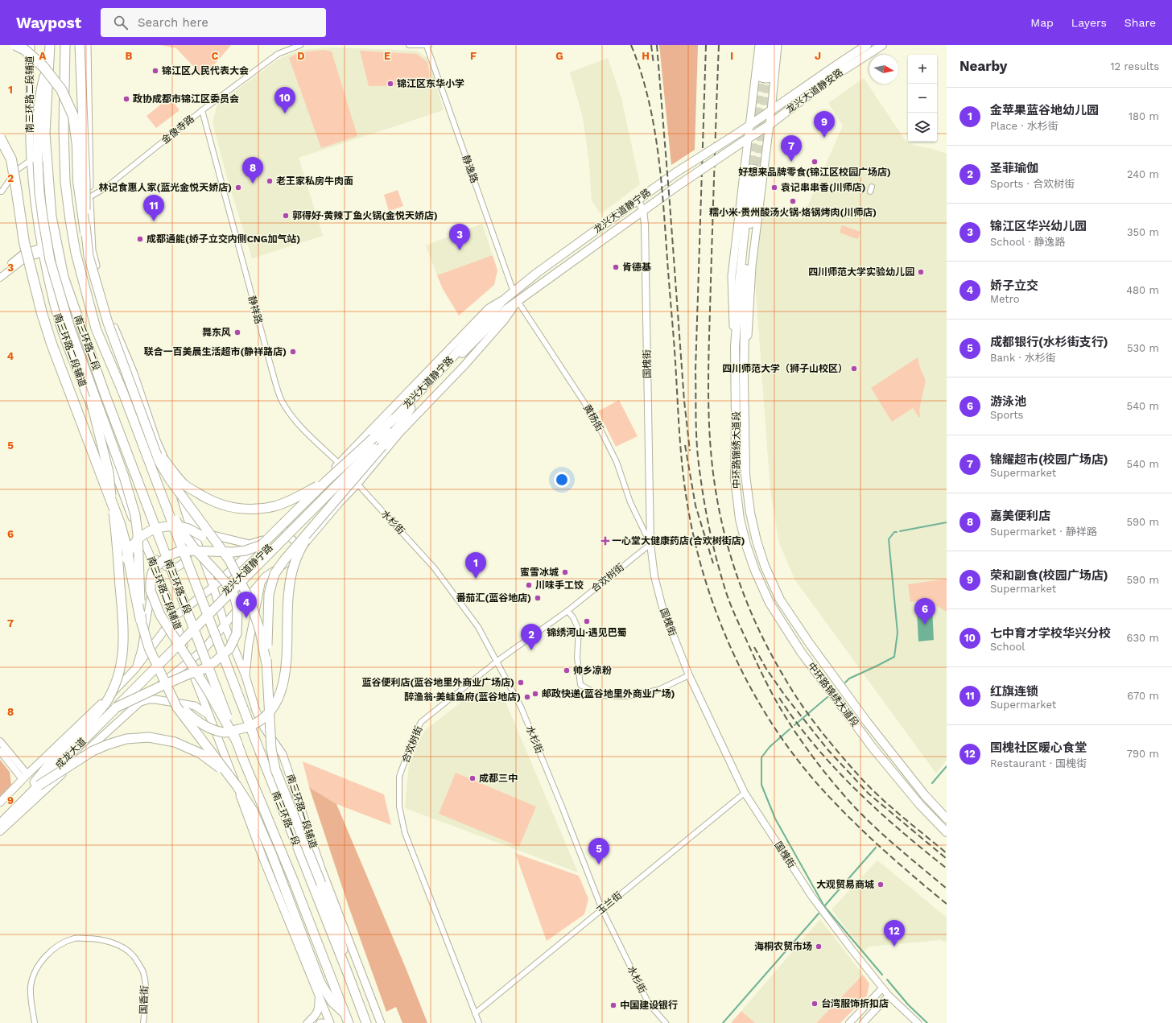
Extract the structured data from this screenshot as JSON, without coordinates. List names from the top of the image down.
{
  "streets": {
    "highway": [
      "龙兴大道静宁路",
      "南三环路二段",
      "成龙大道",
      "南三环路一段"
    ],
    "main road": [
      "龙兴大道静安路",
      "南三环路二段辅道",
      "中环路锦绣大道段",
      "南三环路一段辅道"
    ],
    "street": [
      "金像寺路",
      "静逸路",
      "静祥路",
      "国槐街",
      "黄杨街",
      "水杉街",
      "合欢树街",
      "玉兰街",
      "国香街"
    ]
  },
  "crossings": [
    ["龙兴大道静安路", "龙兴大道静宁路"],
    ["金像寺路", "静祥路"],
    ["静逸路", "龙兴大道静宁路"],
    ["龙兴大道静宁路", "国槐街"],
    ["龙兴大道静宁路", "黄杨街"],
    ["龙兴大道静宁路", "成龙大道"],
    ["静祥路", "水杉街"],
    ["南三环路二段", "南三环路一段"],
    ["国槐街", "黄杨街"],
    ["国槐街", "合欢树街"],
    ["国槐街", "玉兰街"],
    ["黄杨街", "合欢树街"],
    ["水杉街", "合欢树街"],
    ["水杉街", "玉兰街"],
    ["合欢树街", "玉兰街"]
  ],
  "places": {
    "other": [
      "锦江区人民代表大会",
      "锦江区东华小学",
      "政协成都市锦江区委员会",
      "好想来品牌零食(锦江区校园广场店)",
      "老王家私房牛肉面",
      "林记食惠人家(蓝光金悦天娇店)",
      "袁记串串香(川师店)",
      "糯小米·贵州酸汤火锅·烙锅烤肉(川师店)",
      "郭得好·黄辣丁鱼火锅(金悦天娇店)",
      "成都通能(娇子立交内侧CNG加气站)",
      "肯德基",
      "四川师范大学实验幼儿园",
      "舞东风",
      "联合一百美晨生活超市(静祥路店)",
      "四川师范大学（狮子山校区）",
      "蜜雪冰城",
      "川味手工饺",
      "番茄汇(蓝谷地店)",
      "锦绣河山·遇见巴蜀",
      "帅乡凉粉",
      "蓝谷便利店(蓝谷地里外商业广场店)",
      "邮政快递(蓝谷地里外商业广场)",
      "醉渔翁·美蛙鱼府(蓝谷地店)",
      "成都三中",
      "大观贸易商城",
      "海桐农贸市场",
      "台湾服饰折扣店",
      "中国建设银行"
    ],
    "health": ["一心堂大健康药店(合欢树街店)"]
  },
  "north": "right",
  "page": {
    "header": "Waypost",
    "search": "Search here",
    "nav": ["Map", "Layers", "Share"],
    "heading": ["Nearby", "12 results"],
    "map_buttons": ["+", "−"],
    "pins": [
      "10",
      "9",
      "7",
      "8",
      "11",
      "3",
      "1",
      "4",
      "6",
      "2",
      "5",
      "12"
    ],
    "list": [
      {
        "mark": "1",
        "name": "金苹果蓝谷地幼儿园",
        "note": "Place · 水杉街",
        "value": "180 m"
      },
      {
        "mark": "2",
        "name": "圣菲瑜伽",
        "note": "Sports · 合欢树街",
        "value": "240 m"
      },
      {
        "mark": "3",
        "name": "锦江区华兴幼儿园",
        "note": "School · 静逸路",
        "value": "350 m"
      },
      {
        "mark": "4",
        "name": "娇子立交",
        "note": "Metro",
        "value": "480 m"
      },
      {
        "mark": "5",
        "name": "成都银行(水杉街支行)",
        "note": "Bank · 水杉街",
        "value": "530 m"
      },
      {
        "mark": "6",
        "name": "游泳池",
        "note": "Sports",
        "value": "540 m"
      },
      {
        "mark": "7",
        "name": "锦耀超市(校园广场店)",
        "note": "Supermarket",
        "value": "540 m"
      },
      {
        "mark": "8",
        "name": "嘉美便利店",
        "note": "Supermarket · 静祥路",
        "value": "590 m"
      },
      {
        "mark": "9",
        "name": "荣和副食(校园广场店)",
        "note": "Supermarket",
        "value": "590 m"
      },
      {
        "mark": "10",
        "name": "七中育才学校华兴分校",
        "note": "School",
        "value": "630 m"
      },
      {
        "mark": "11",
        "name": "红旗连锁",
        "note": "Supermarket",
        "value": "670 m"
      },
      {
        "mark": "12",
        "name": "国槐社区暖心食堂",
        "note": "Restaurant · 国槐街",
        "value": "790 m"
      }
    ]
  },
  "grid": {
    "columns": [
      "A",
      "B",
      "C",
      "D",
      "E",
      "F",
      "G",
      "H",
      "I",
      "J"
    ],
    "rows": [
      "1",
      "2",
      "3",
      "4",
      "5",
      "6",
      "7",
      "8",
      "9"
    ]
  }
}
